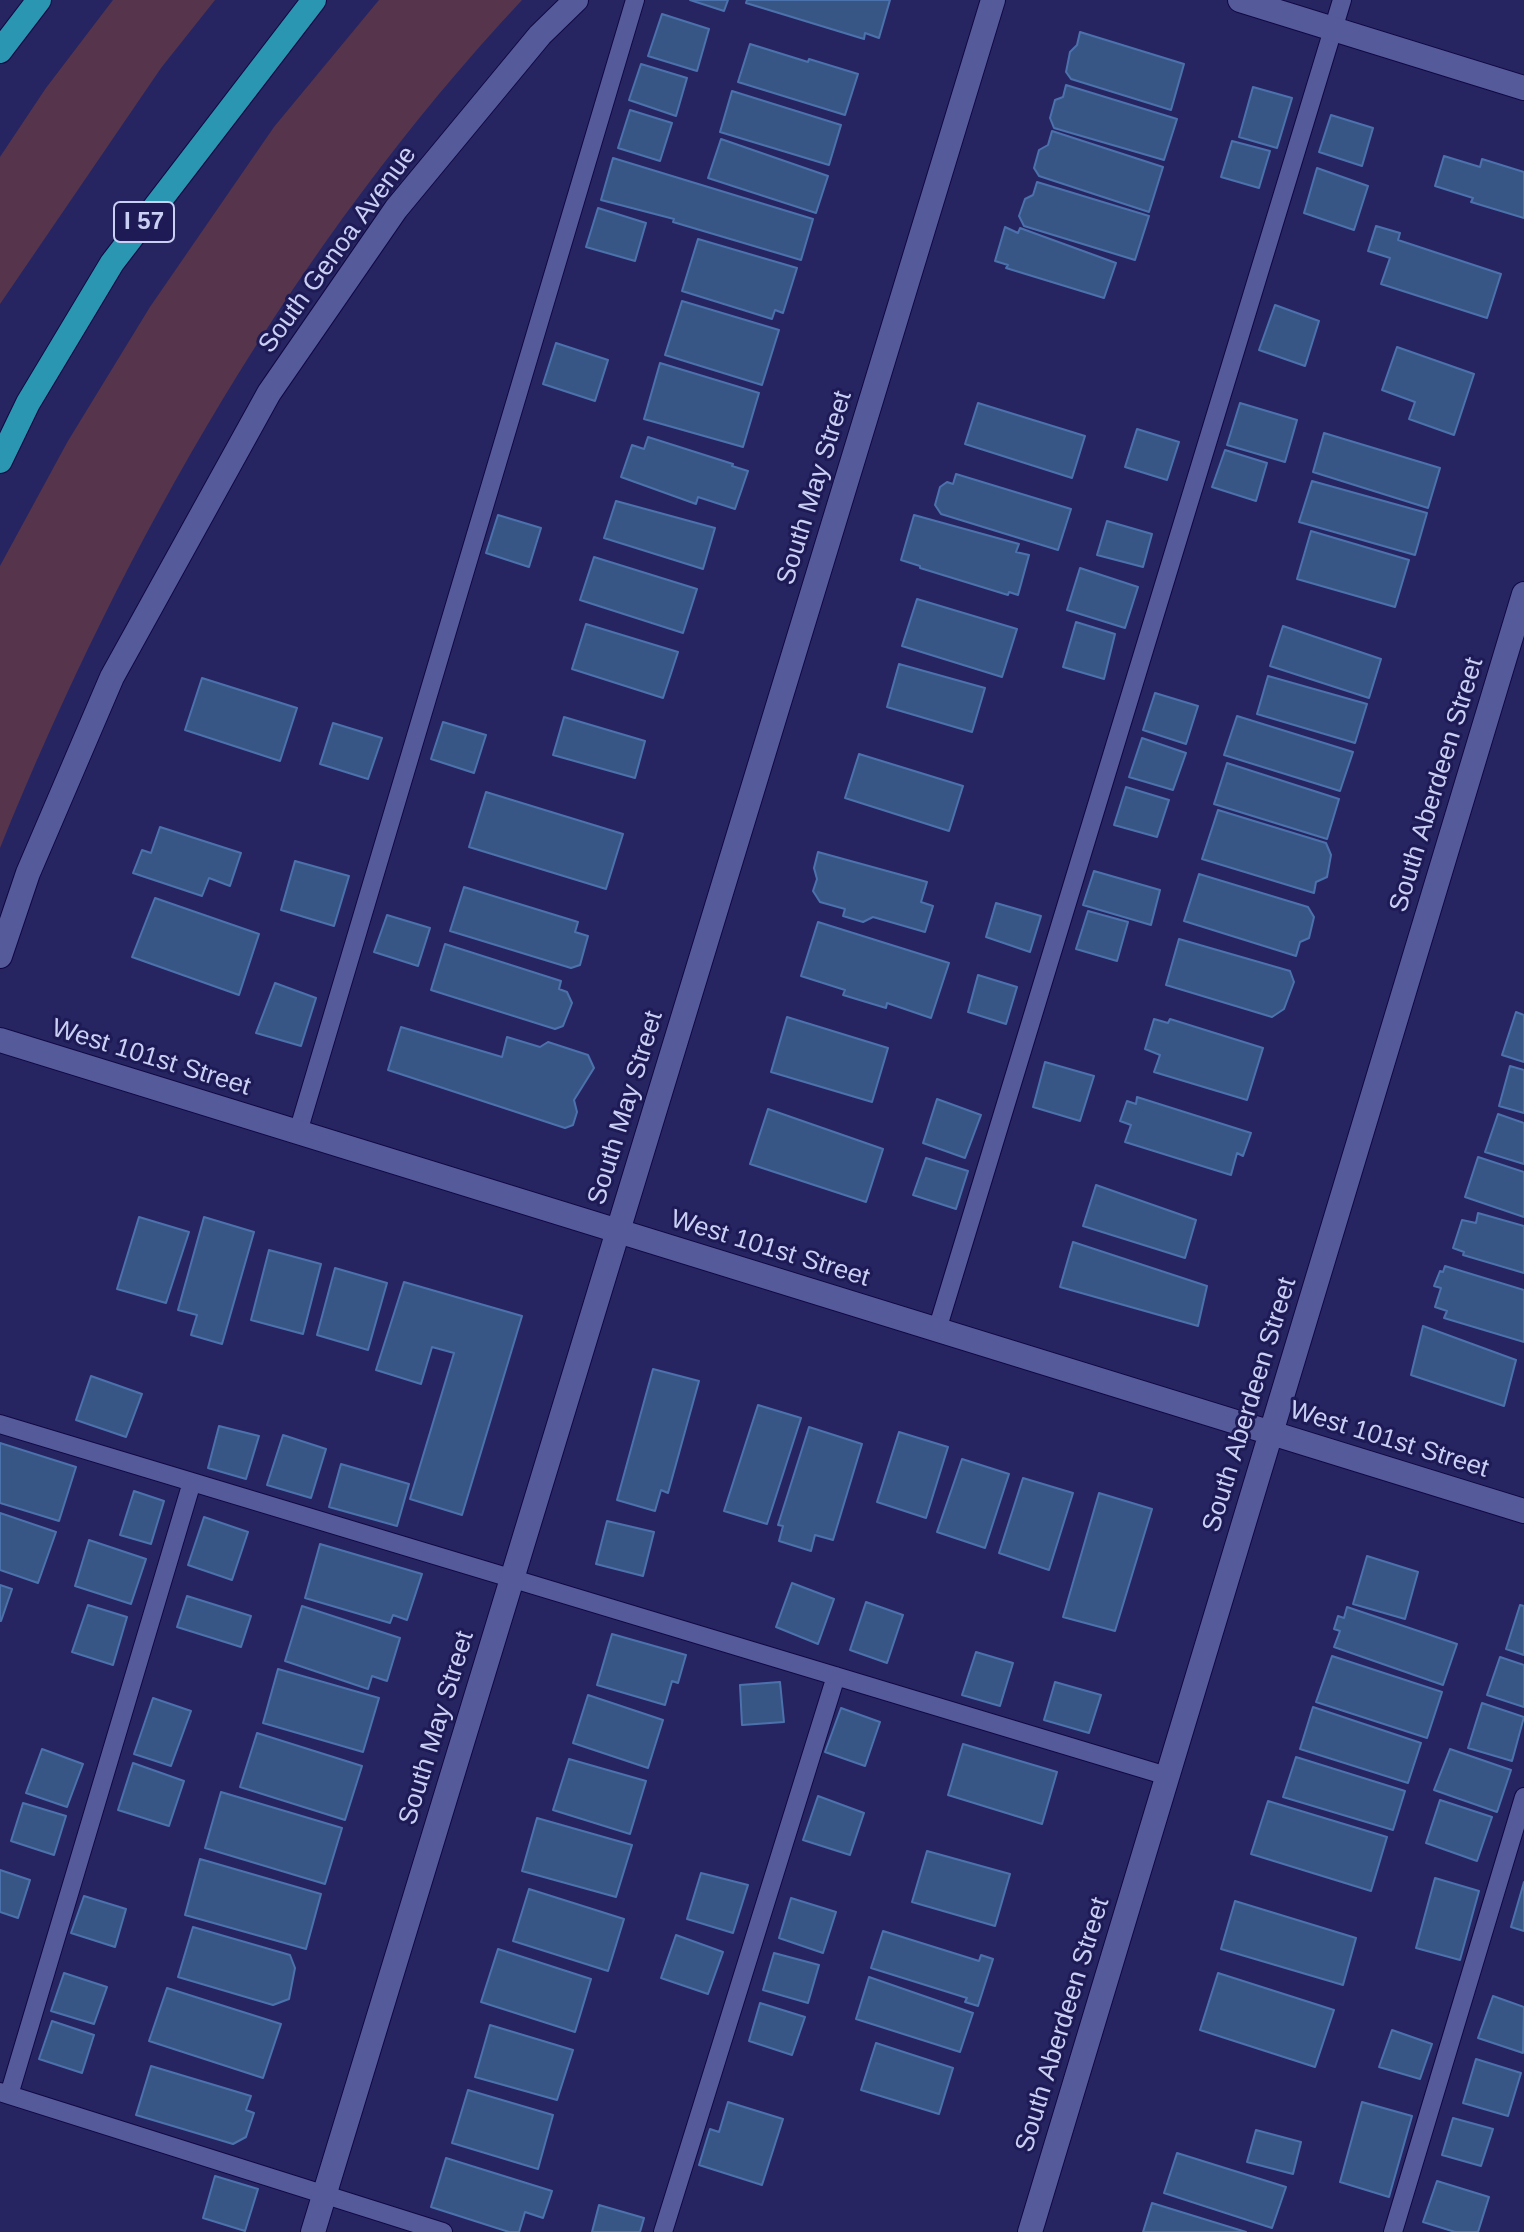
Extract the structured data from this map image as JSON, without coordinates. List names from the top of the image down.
{
  "streets": {
    "highway": ["I 57"],
    "street": [
      "South Genoa Avenue",
      "South May Street",
      "South Aberdeen Street",
      "West 101st Street"
    ]
  },
  "crossings": [
    ["South May Street", "West 101st Street"],
    ["South Aberdeen Street", "West 101st Street"]
  ]
}
